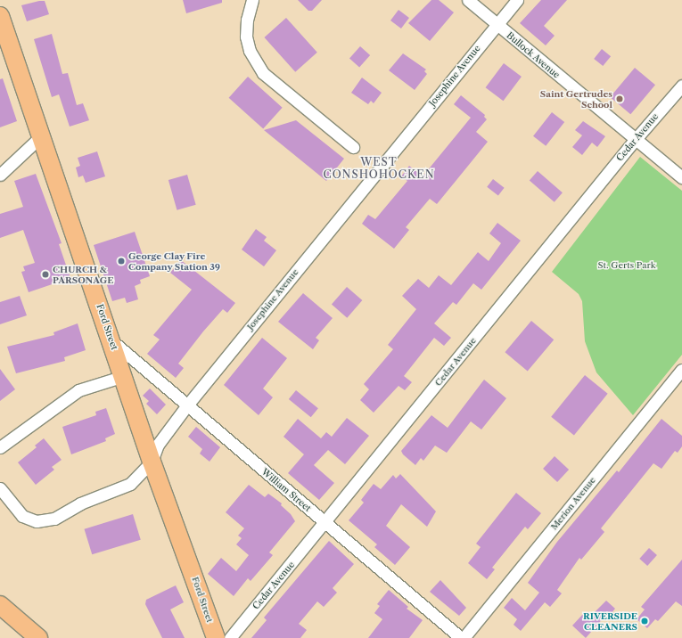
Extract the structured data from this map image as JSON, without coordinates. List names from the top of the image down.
{
  "streets": {
    "main road": ["Ford Street"],
    "street": [
      "Bullock Avenue",
      "Josephine Avenue",
      "Cedar Avenue",
      "William Street",
      "Merion Avenue"
    ]
  },
  "crossings": [
    ["Bullock Avenue", "Josephine Avenue"],
    ["Bullock Avenue", "Cedar Avenue"],
    ["Josephine Avenue", "Ford Street"],
    ["Josephine Avenue", "William Street"],
    ["Cedar Avenue", "William Street"],
    ["Ford Street", "William Street"],
    ["William Street", "Merion Avenue"]
  ],
  "districts": ["WEST CONSHOHOCKEN"],
  "parks": ["St. Gerts Park"],
  "places": [
    "Saint Gertrudes School",
    "George Clay Fire Company Station 39",
    "CHURCH & PARSONAGE",
    "RIVERSIDE CLEANERS"
  ]
}
